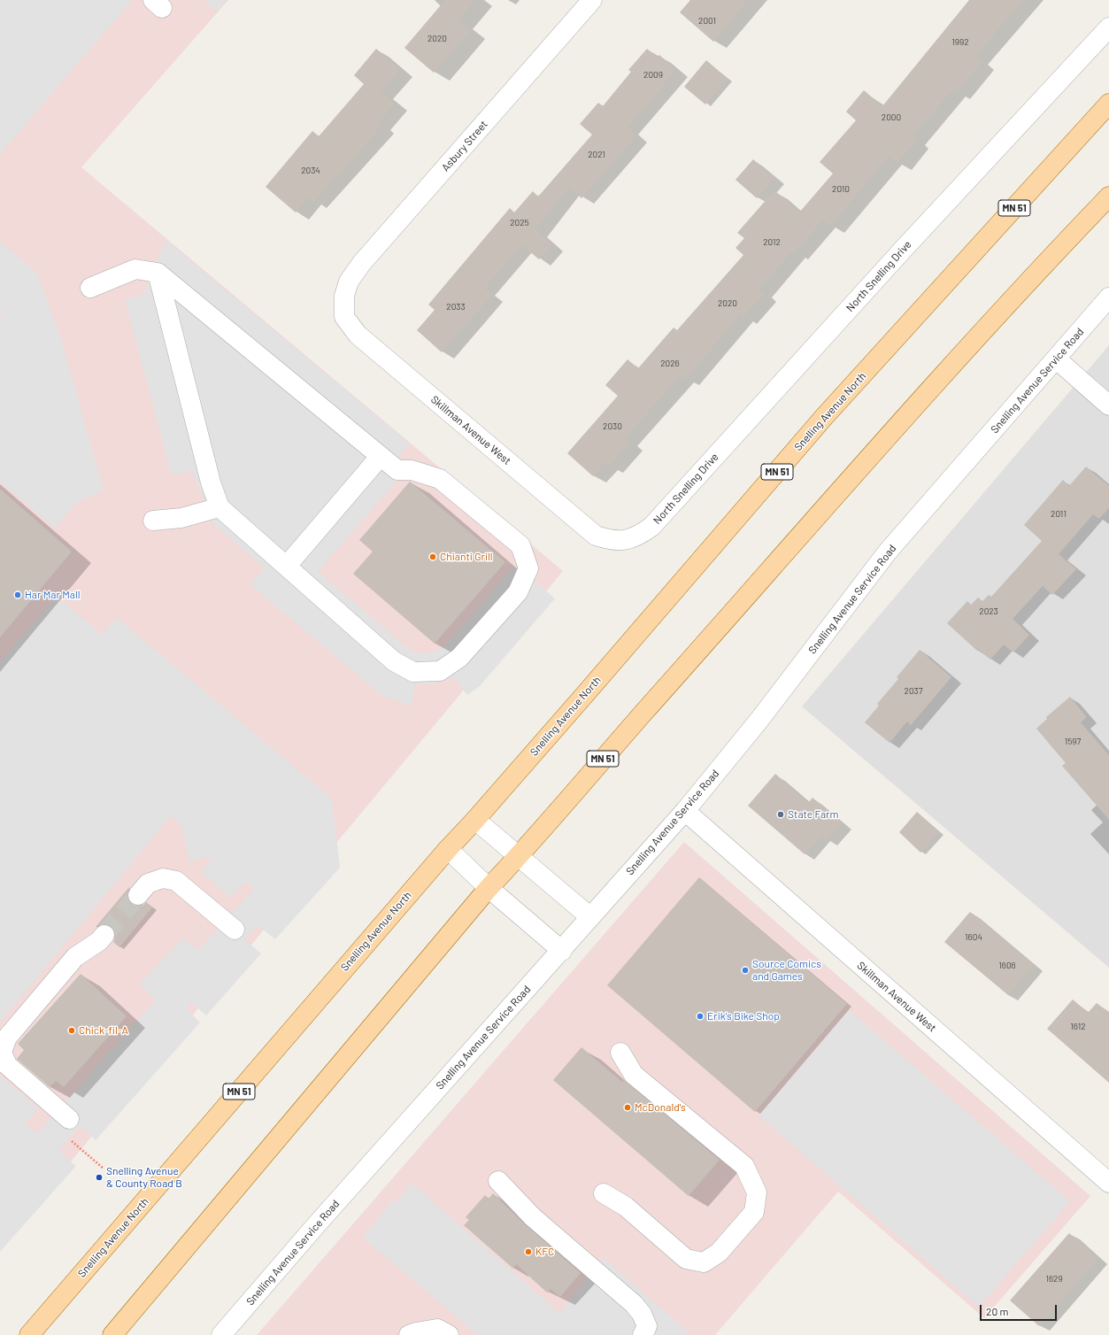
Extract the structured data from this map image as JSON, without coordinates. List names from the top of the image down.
{
  "streets": {
    "main road": ["MN 51", "Snelling Avenue North"],
    "street": [
      "Asbury Street",
      "North Snelling Drive",
      "Snelling Avenue Service Road",
      "Skillman Avenue West"
    ]
  },
  "crossings": [
    ["Asbury Street", "Skillman Avenue West"],
    ["North Snelling Drive", "Skillman Avenue West"],
    ["Snelling Avenue Service Road", "Skillman Avenue West"]
  ],
  "places": [
    "Chianti Grill",
    "Har Mar Mall",
    "State Farm",
    "Source Comics and Games",
    "Erik's Bike Shop",
    "Chick-fil-A",
    "McDonald's",
    "Snelling Avenue & County Road B",
    "KFC"
  ],
  "house_numbers": [
    "2001",
    "2020",
    "1992",
    "2009",
    "2000",
    "2021",
    "2034",
    "2010",
    "2025",
    "2012",
    "2020",
    "2033",
    "2026",
    "2030",
    "2011",
    "2023",
    "2037",
    "1597",
    "1604",
    "1606",
    "1612",
    "1629"
  ],
  "scale_bar": "20 m"
}
